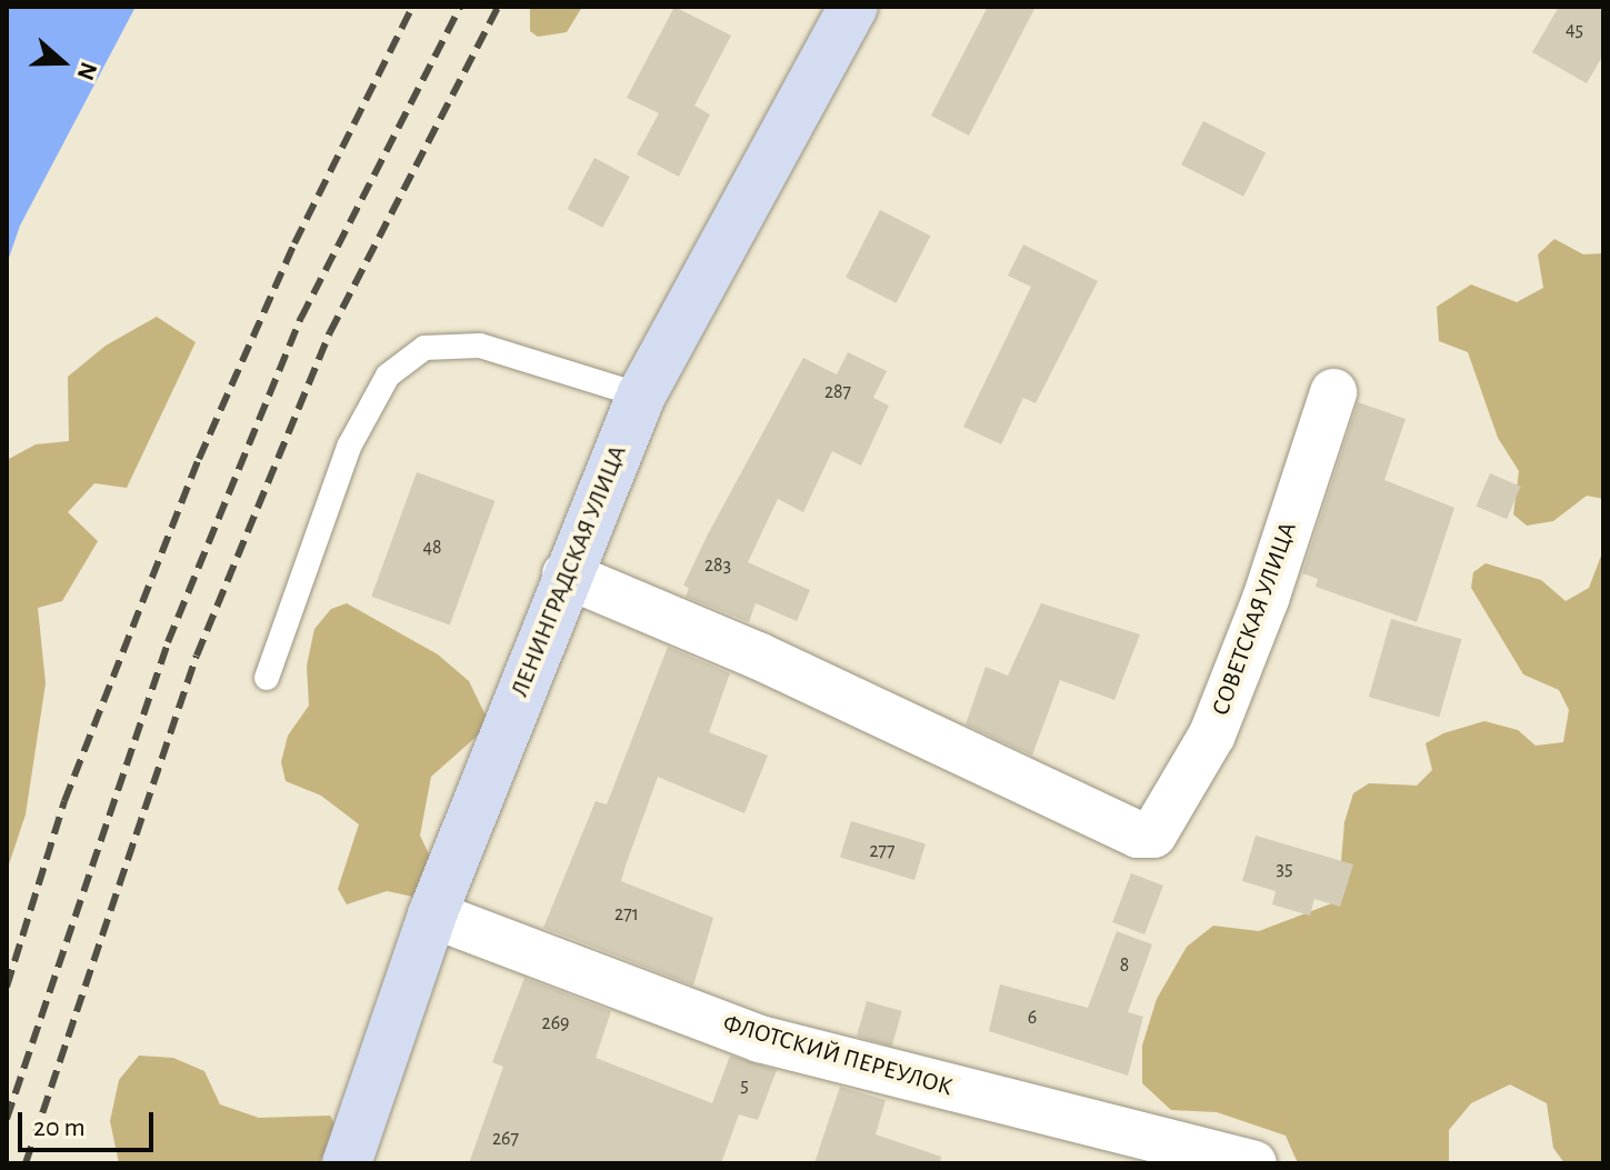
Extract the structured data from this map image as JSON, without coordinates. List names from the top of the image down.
{
  "streets": {
    "main road": ["ЛЕНИНГРАДСКАЯ УЛИЦА"],
    "street": ["СОВЕТСКАЯ УЛИЦА", "ФЛОТСКИЙ ПЕРЕУЛОК"]
  },
  "crossings": [
    ["ЛЕНИНГРАДСКАЯ УЛИЦА", "СОВЕТСКАЯ УЛИЦА"],
    ["ЛЕНИНГРАДСКАЯ УЛИЦА", "ФЛОТСКИЙ ПЕРЕУЛОК"]
  ],
  "house_numbers": [
    "45",
    "287",
    "48",
    "283",
    "277",
    "35",
    "271",
    "8",
    "6",
    "269",
    "5",
    "267"
  ],
  "scale_bar": "20 m",
  "north": "right"
}
